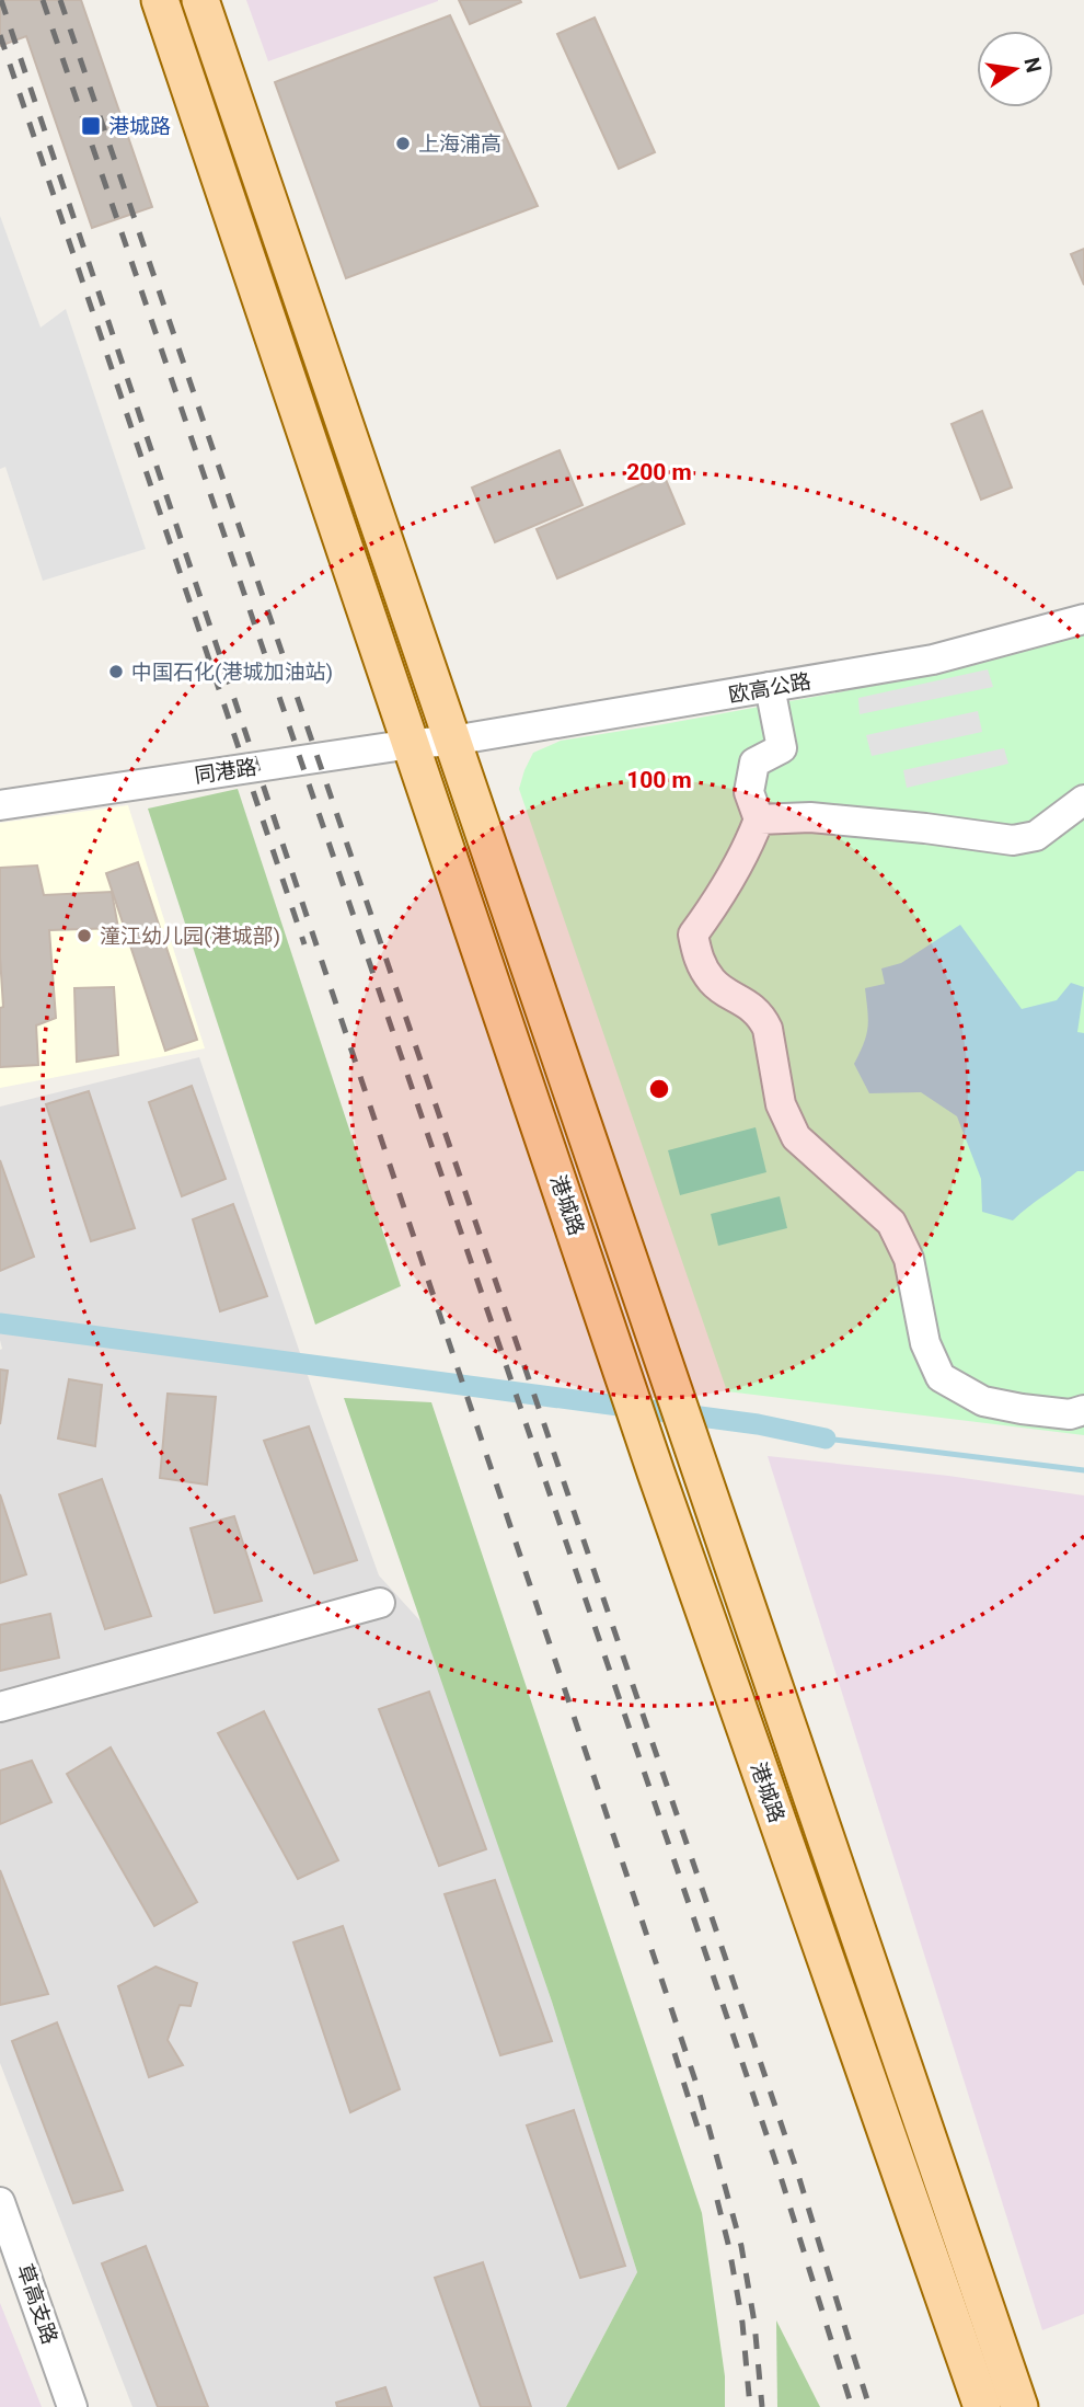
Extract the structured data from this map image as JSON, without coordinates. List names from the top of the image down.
{
  "streets": {
    "main road": ["港城路"],
    "street": ["欧高公路", "同港路", "草高支路"]
  },
  "crossings": [
    ["欧高公路", "同港路"],
    ["欧高公路", "港城路"],
    ["同港路", "港城路"]
  ],
  "places": {
    "transit": ["港城路"],
    "other": ["上海浦高", "中国石化(港城加油站)", "潼江幼儿园(港城部)"]
  },
  "north": "right",
  "rings": ["200 m", "100 m"]
}
